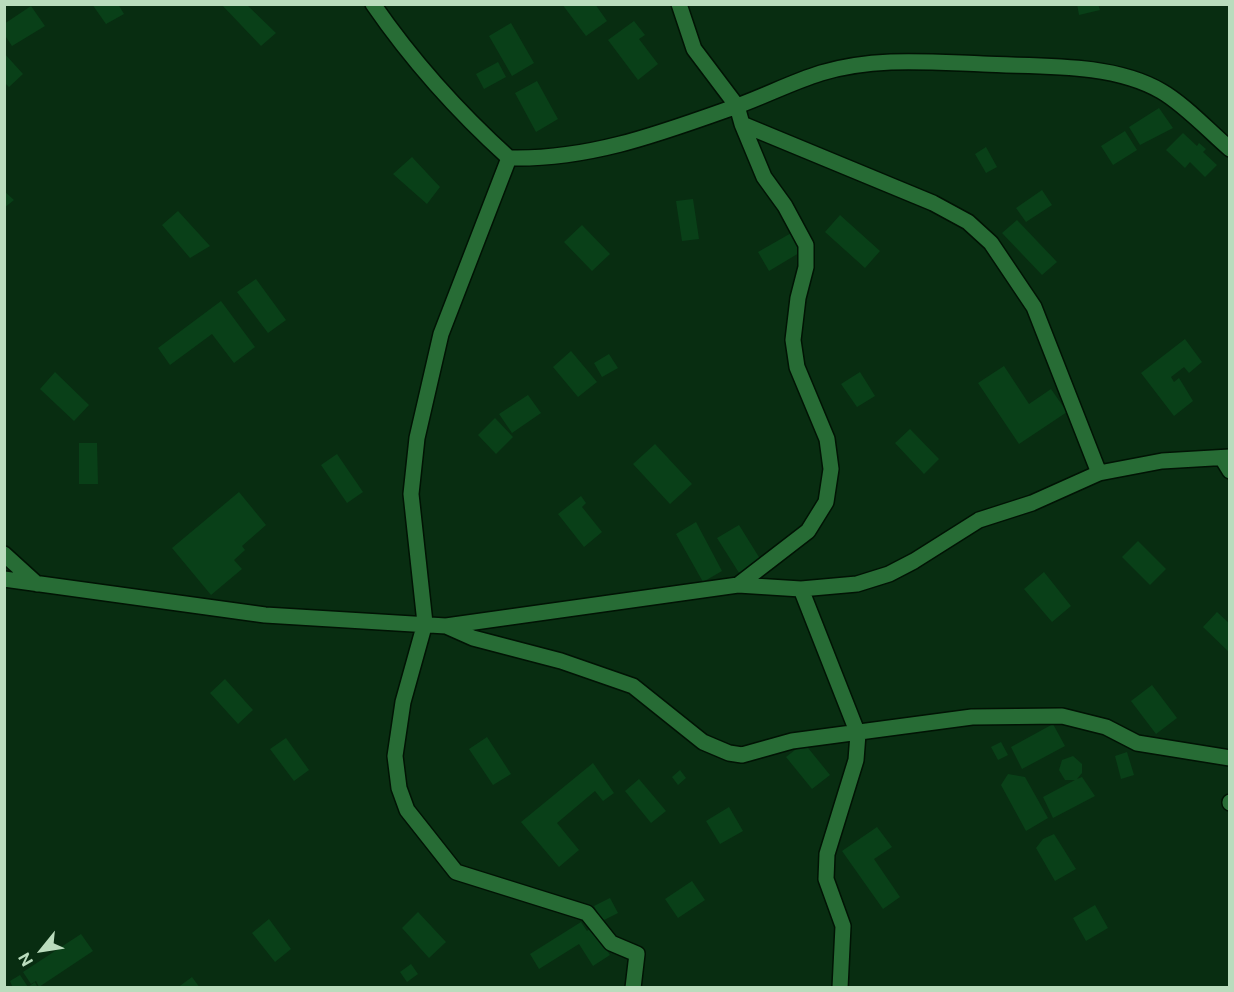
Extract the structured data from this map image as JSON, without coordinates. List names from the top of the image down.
{
  "north": "bottom left"
}
